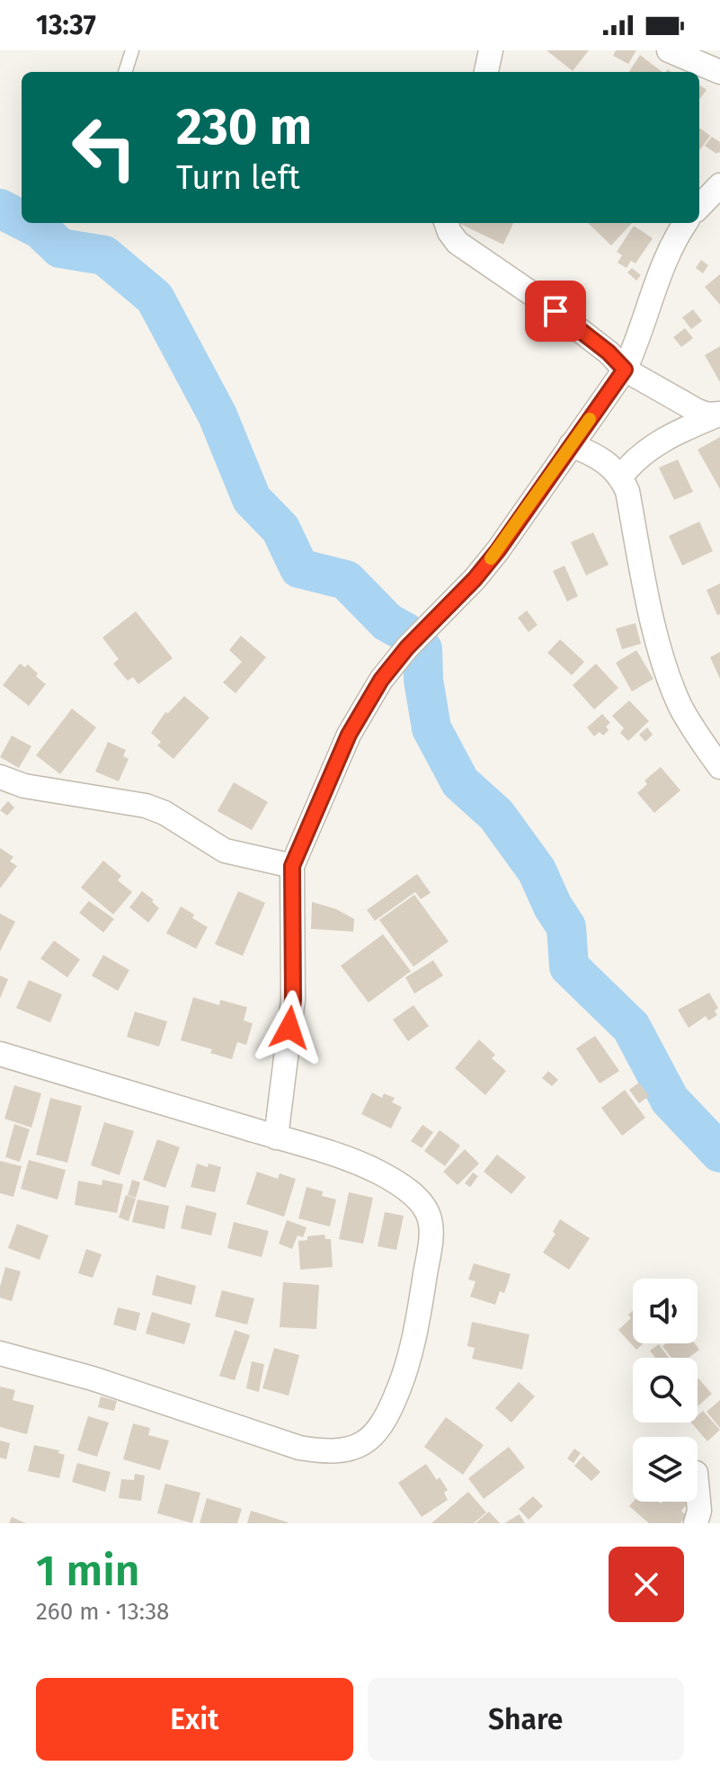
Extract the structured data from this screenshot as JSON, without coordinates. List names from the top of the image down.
{
  "page": {
    "status": "13:37",
    "turn": ["230 m", "Turn left"],
    "heading": ["1 min", "260 m · 13:38"],
    "buttons": ["Exit", "Share"]
  }
}
